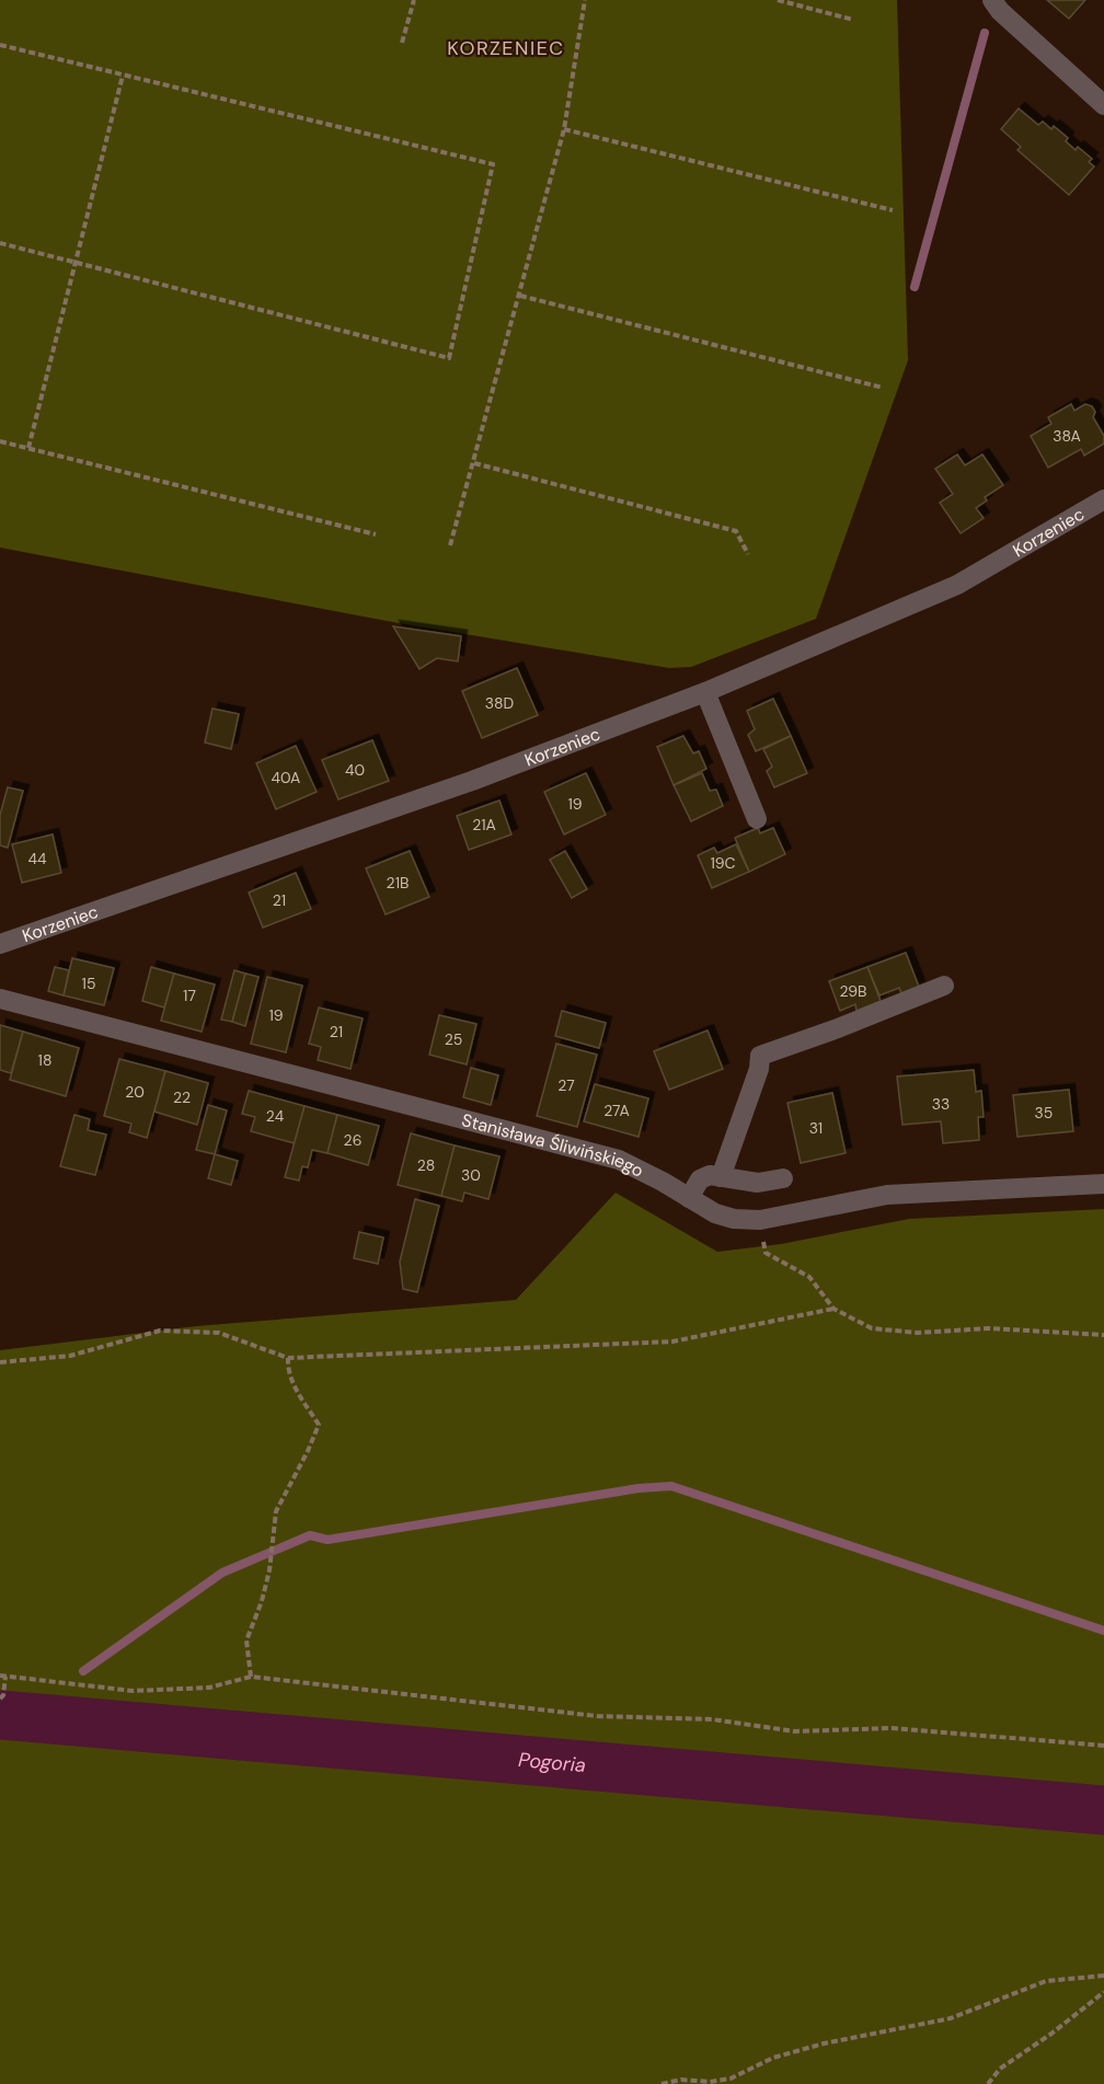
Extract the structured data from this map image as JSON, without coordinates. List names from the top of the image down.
{
  "streets": {
    "street": ["Korzeniec", "Stanisława Śliwińskiego"]
  },
  "districts": ["KORZENIEC"],
  "water": ["Pogoria"],
  "house_numbers": [
    "38A",
    "38D",
    "40",
    "40A",
    "19",
    "21A",
    "44",
    "19C",
    "21B",
    "21",
    "15",
    "29B",
    "17",
    "19",
    "21",
    "25",
    "18",
    "27",
    "20",
    "22",
    "33",
    "27A",
    "35",
    "24",
    "31",
    "26",
    "28",
    "30"
  ]
}
